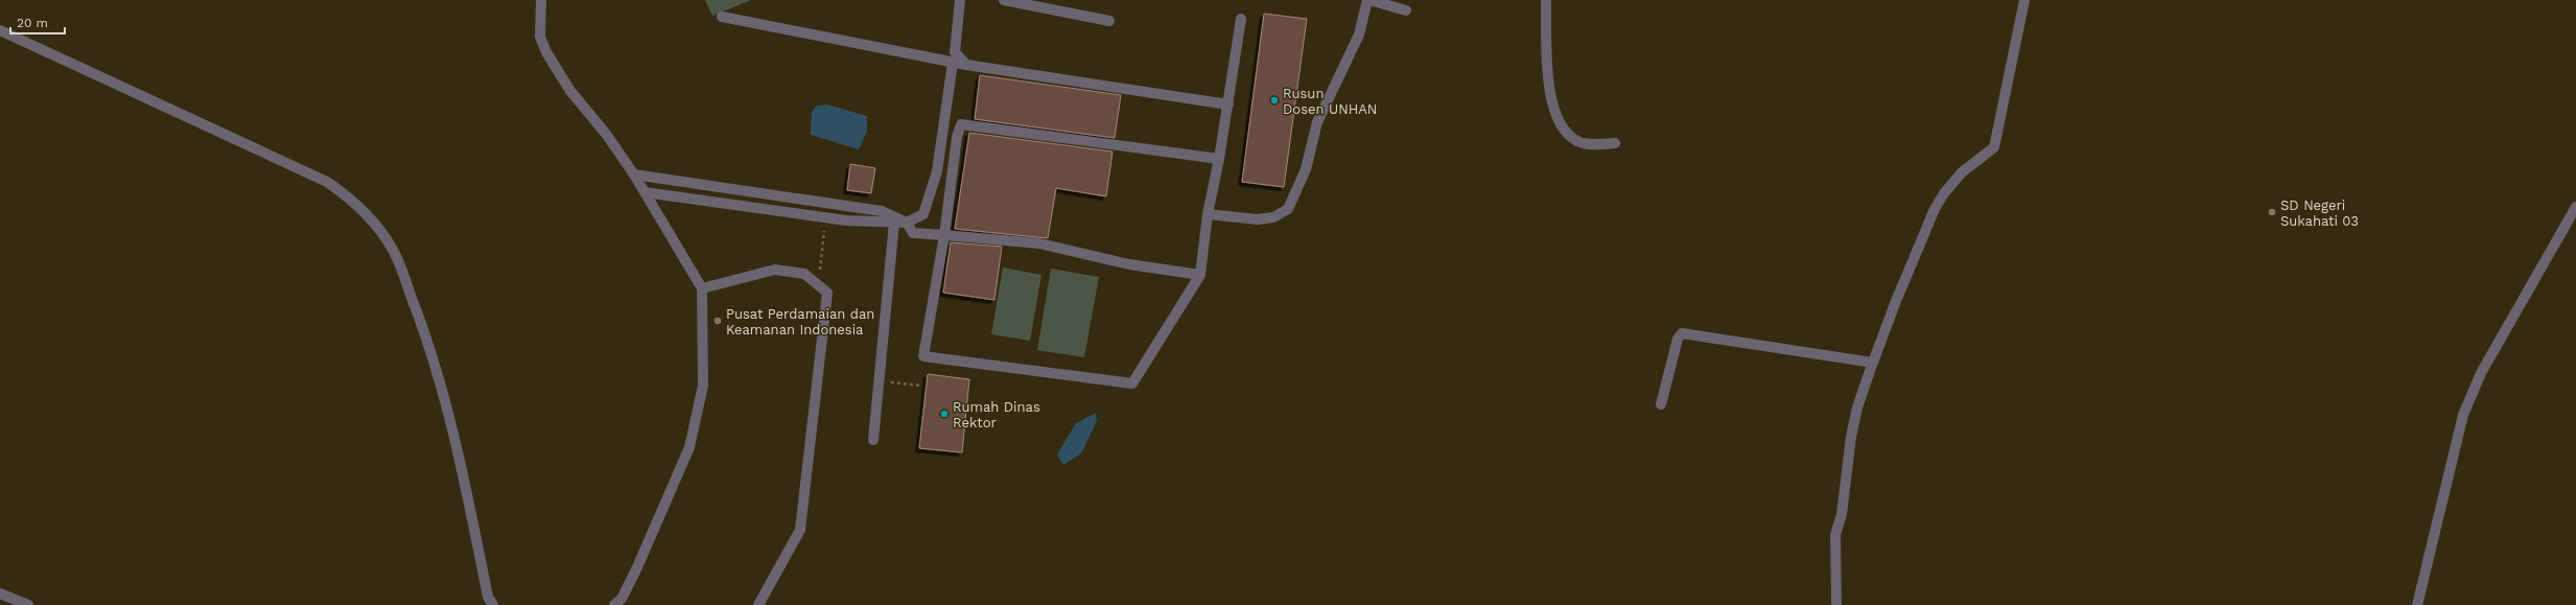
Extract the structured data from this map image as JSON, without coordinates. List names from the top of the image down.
{
  "places": [
    "Rusun Dosen UNHAN",
    "SD Negeri Sukahati 03",
    "Pusat Perdamaian dan Keamanan Indonesia",
    "Rumah Dinas Rektor"
  ],
  "scale_bar": "20 m"
}
